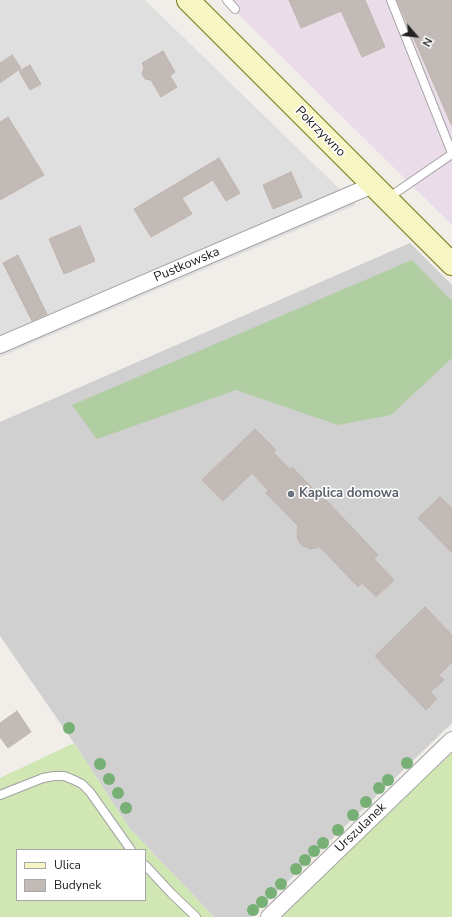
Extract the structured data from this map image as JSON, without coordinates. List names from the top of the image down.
{
  "streets": {
    "street": ["Pokrzywno", "Pustkowska", "Urszulanek"]
  },
  "crossings": [
    ["Pokrzywno", "Pustkowska"]
  ],
  "places": ["Kaplica domowa"],
  "legend": ["Ulica", "Budynek"],
  "north": "bottom right"
}
